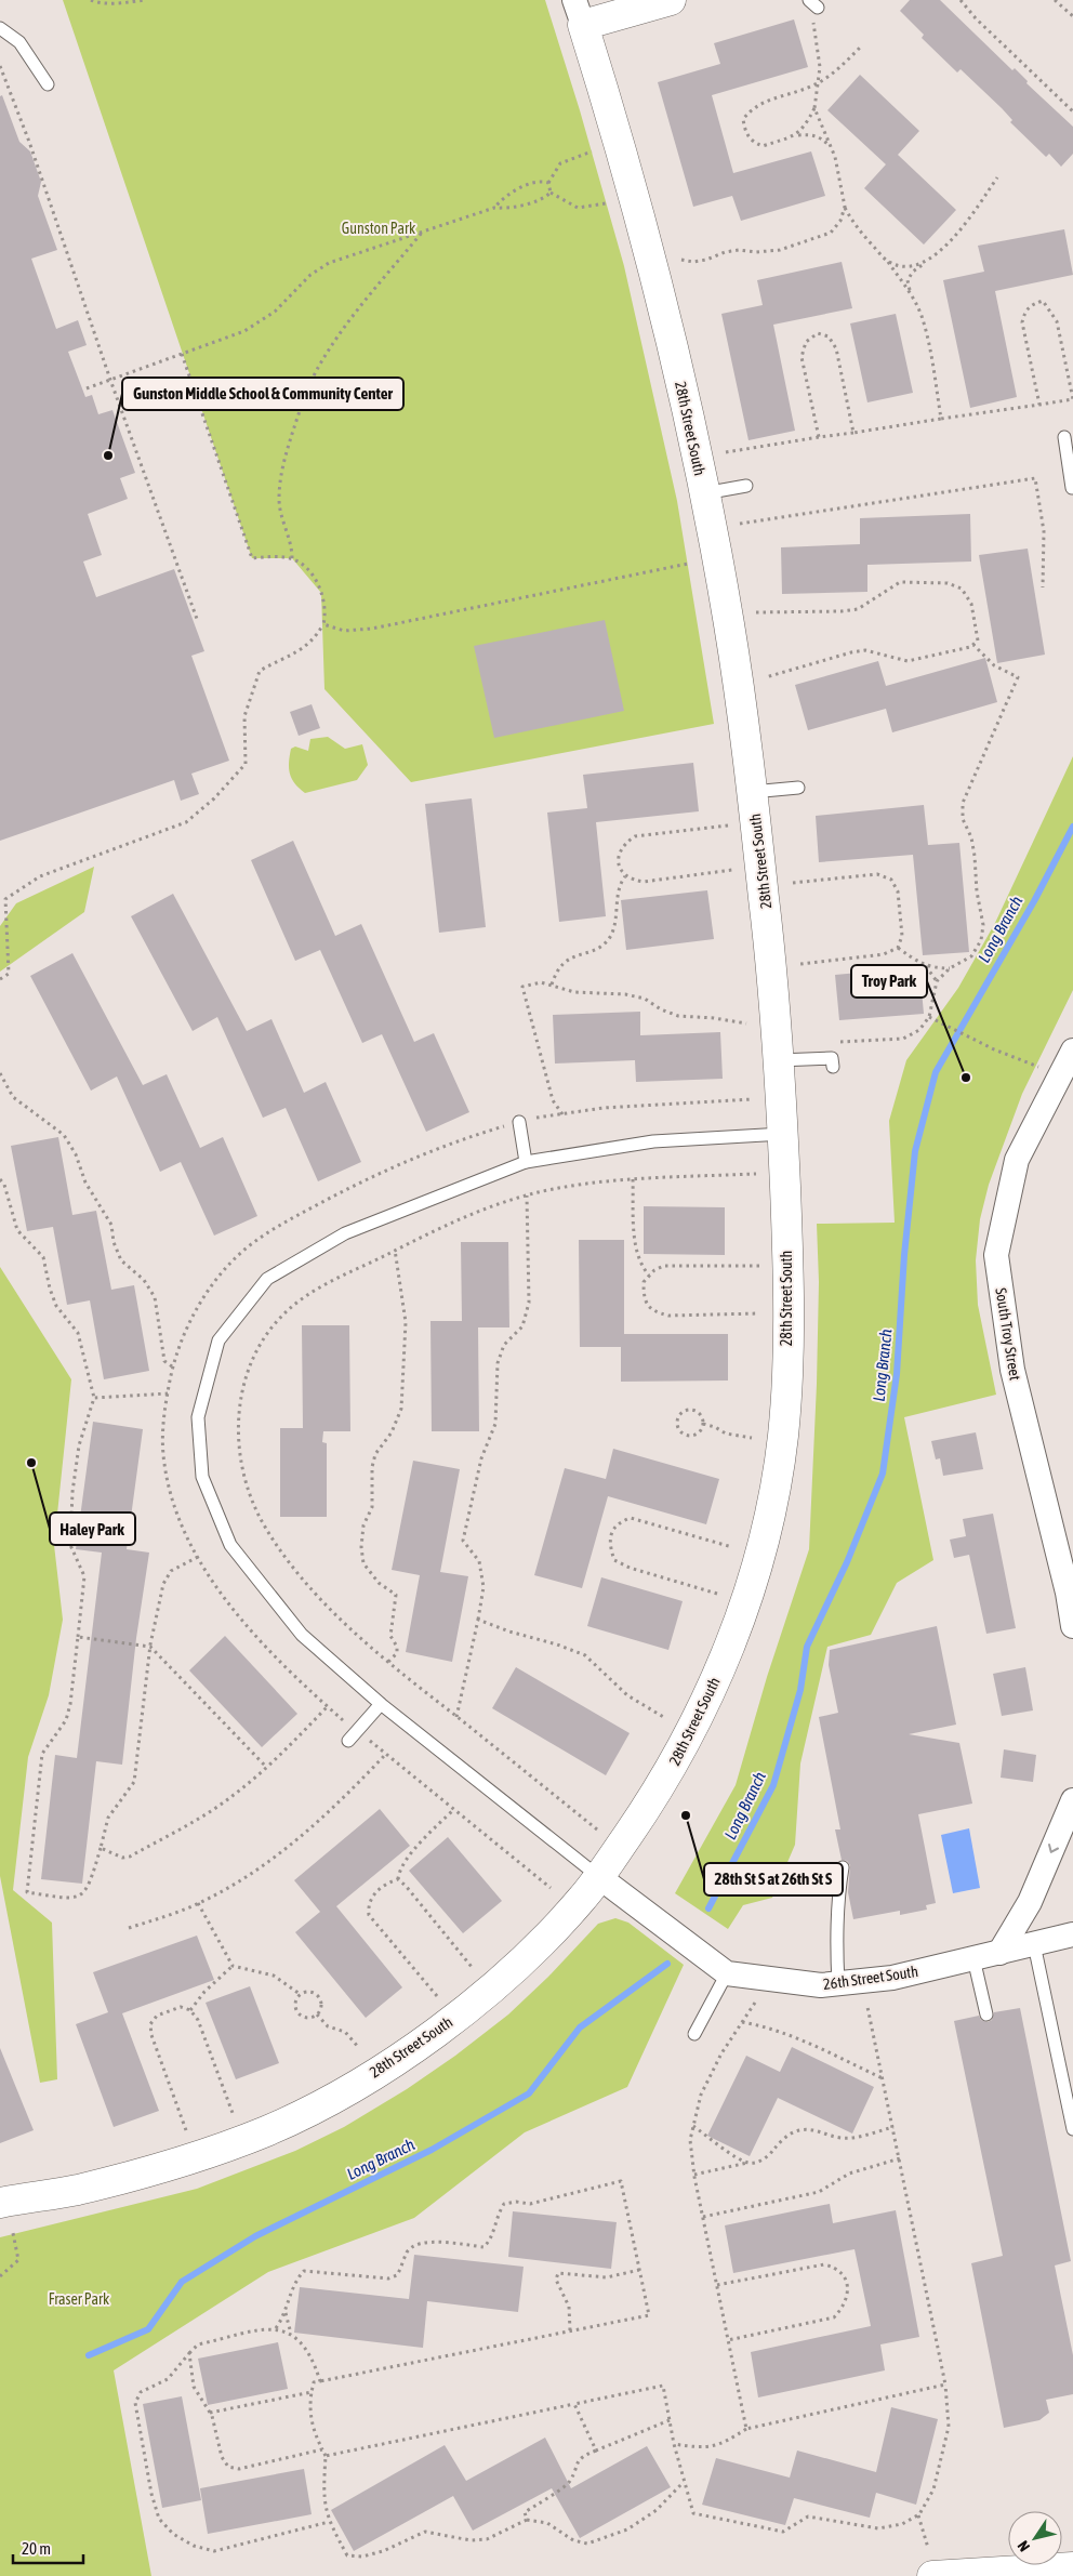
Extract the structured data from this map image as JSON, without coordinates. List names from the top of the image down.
{
  "streets": {
    "street": ["28th Street South", "South Troy Street", "26th Street South"]
  },
  "crossings": [
    ["28th Street South", "26th Street South"]
  ],
  "water": ["Long Branch"],
  "parks": ["Gunston Park", "Fraser Park"],
  "places": [
    "Gunston Middle School & Community Center",
    "Troy Park",
    "Haley Park",
    "28th St S at 26th St S"
  ],
  "scale_bar": "20 m",
  "north": "bottom left"
}
